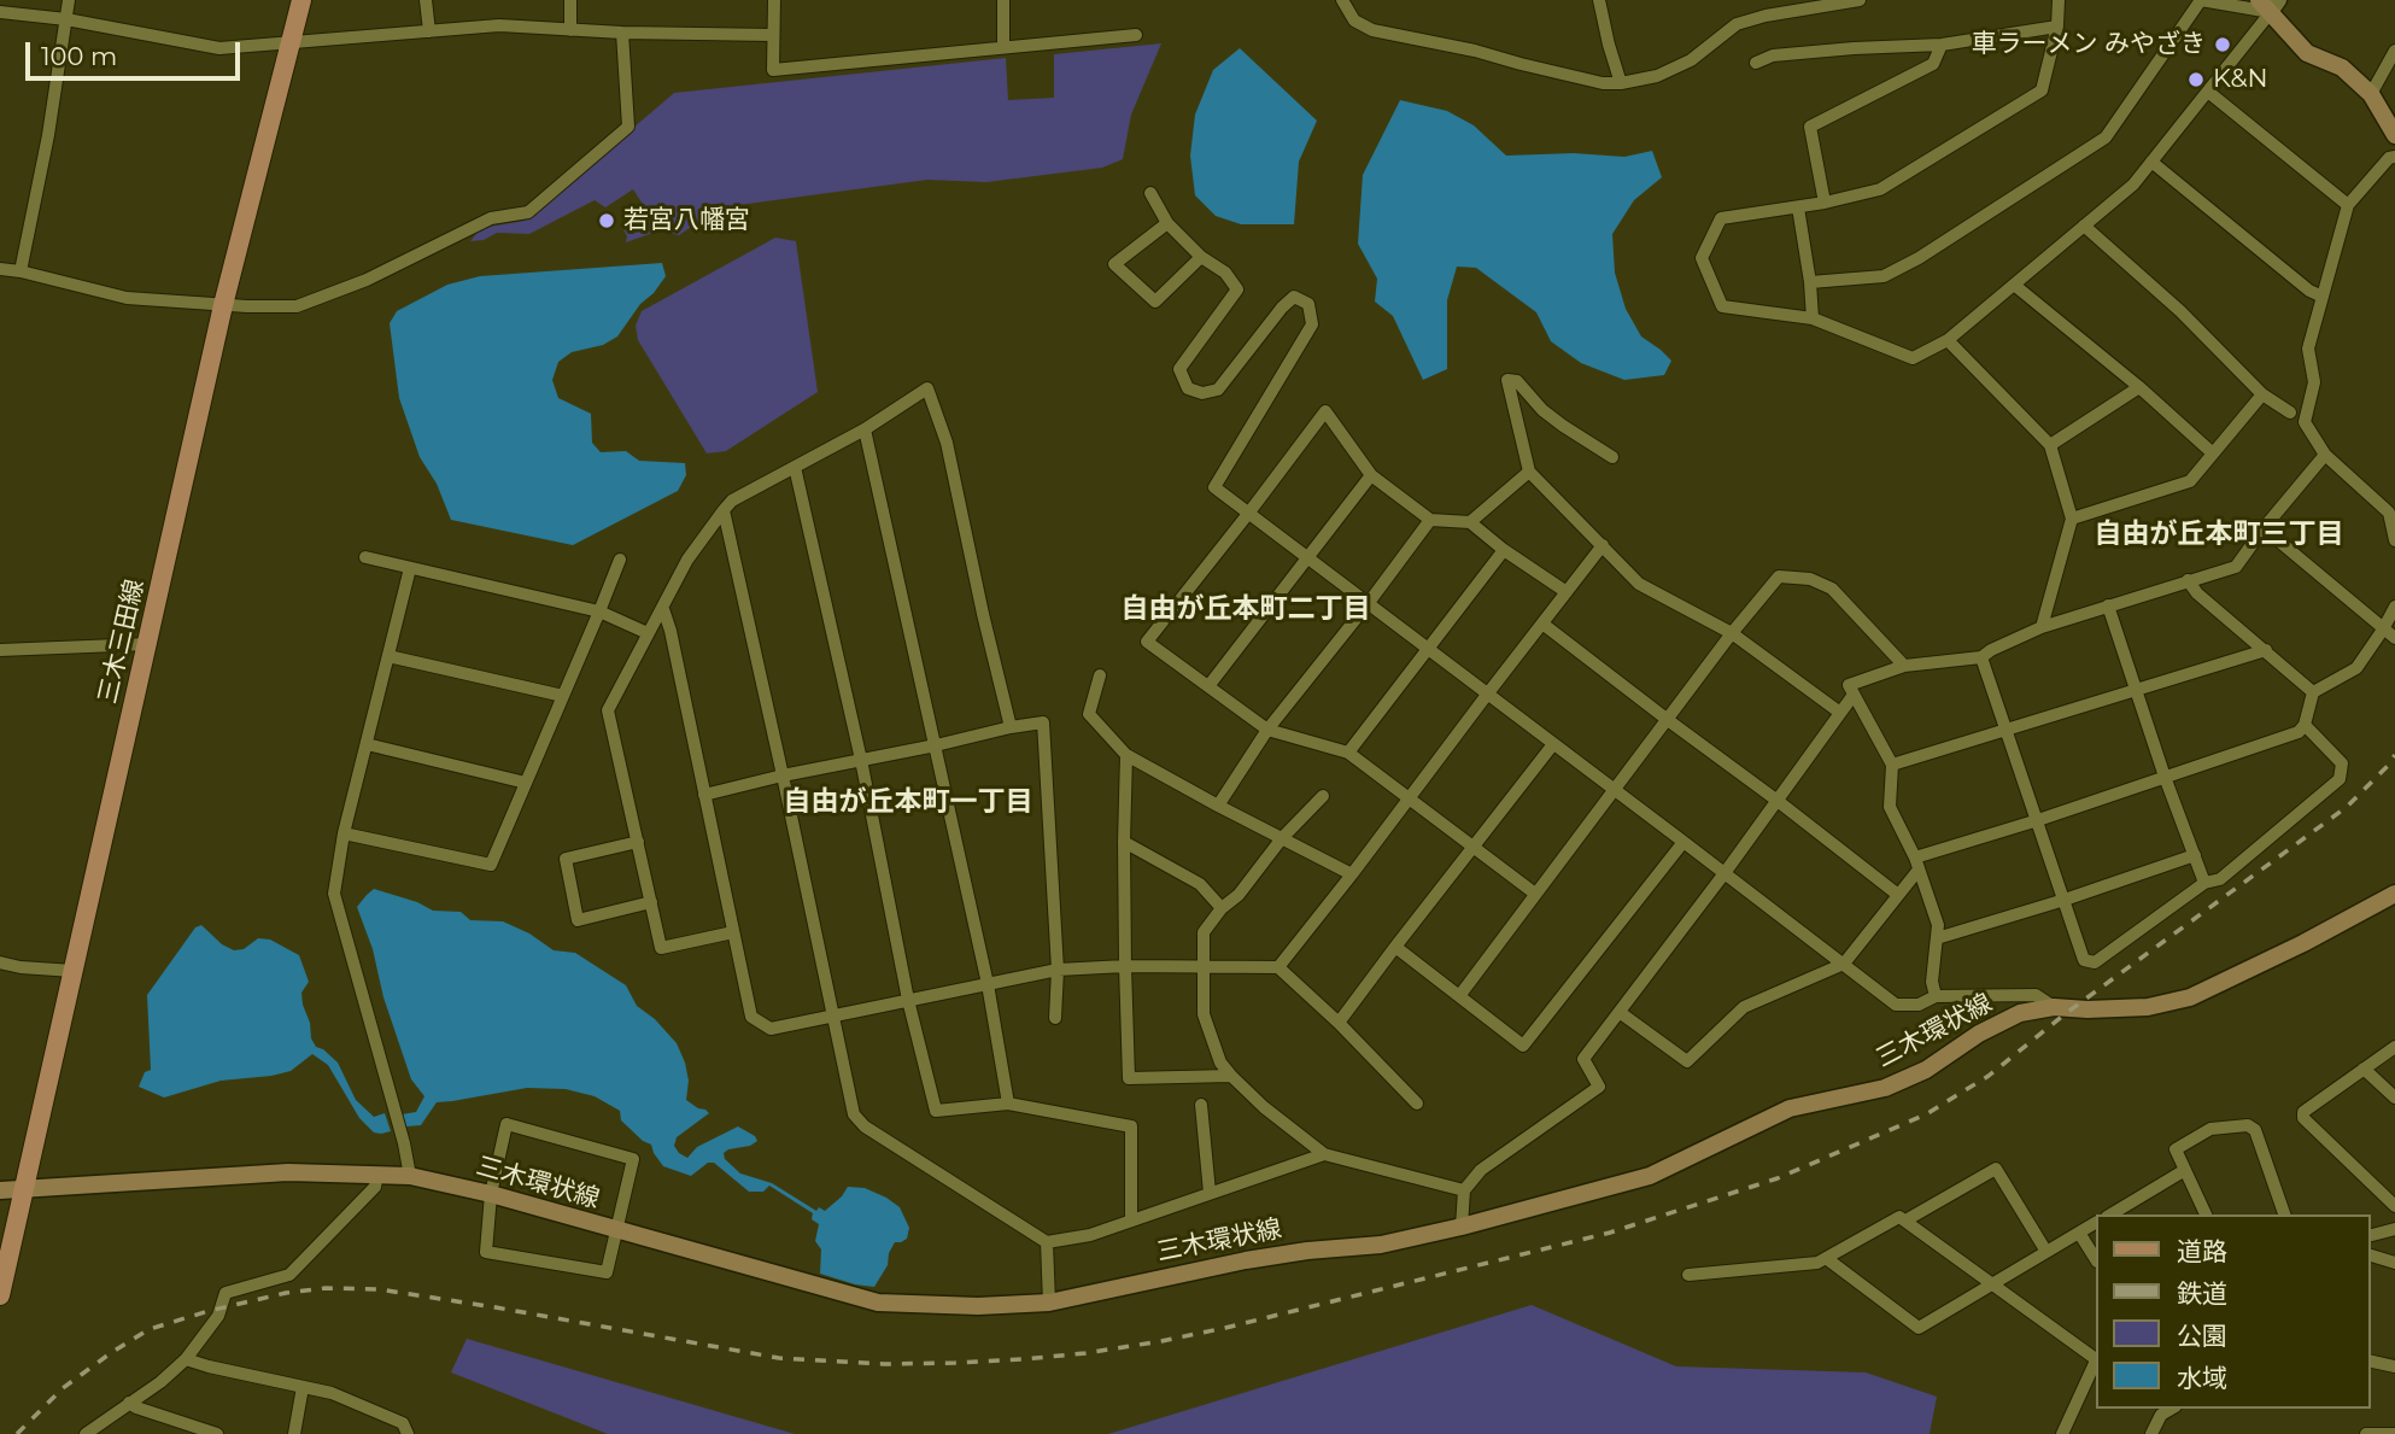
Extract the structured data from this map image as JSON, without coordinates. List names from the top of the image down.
{
  "streets": {
    "main road": ["三木三田線", "三木環状線"]
  },
  "crossings": [
    ["三木三田線", "三木環状線"]
  ],
  "districts": ["自由が丘本町三丁目", "自由が丘本町二丁目", "自由が丘本町一丁目"],
  "places": ["車ラーメン みやざき", "K&N", "若宮八幡宮"],
  "legend": [
    "道路",
    "鉄道",
    "公園",
    "水域"
  ],
  "scale_bar": "100 m"
}
